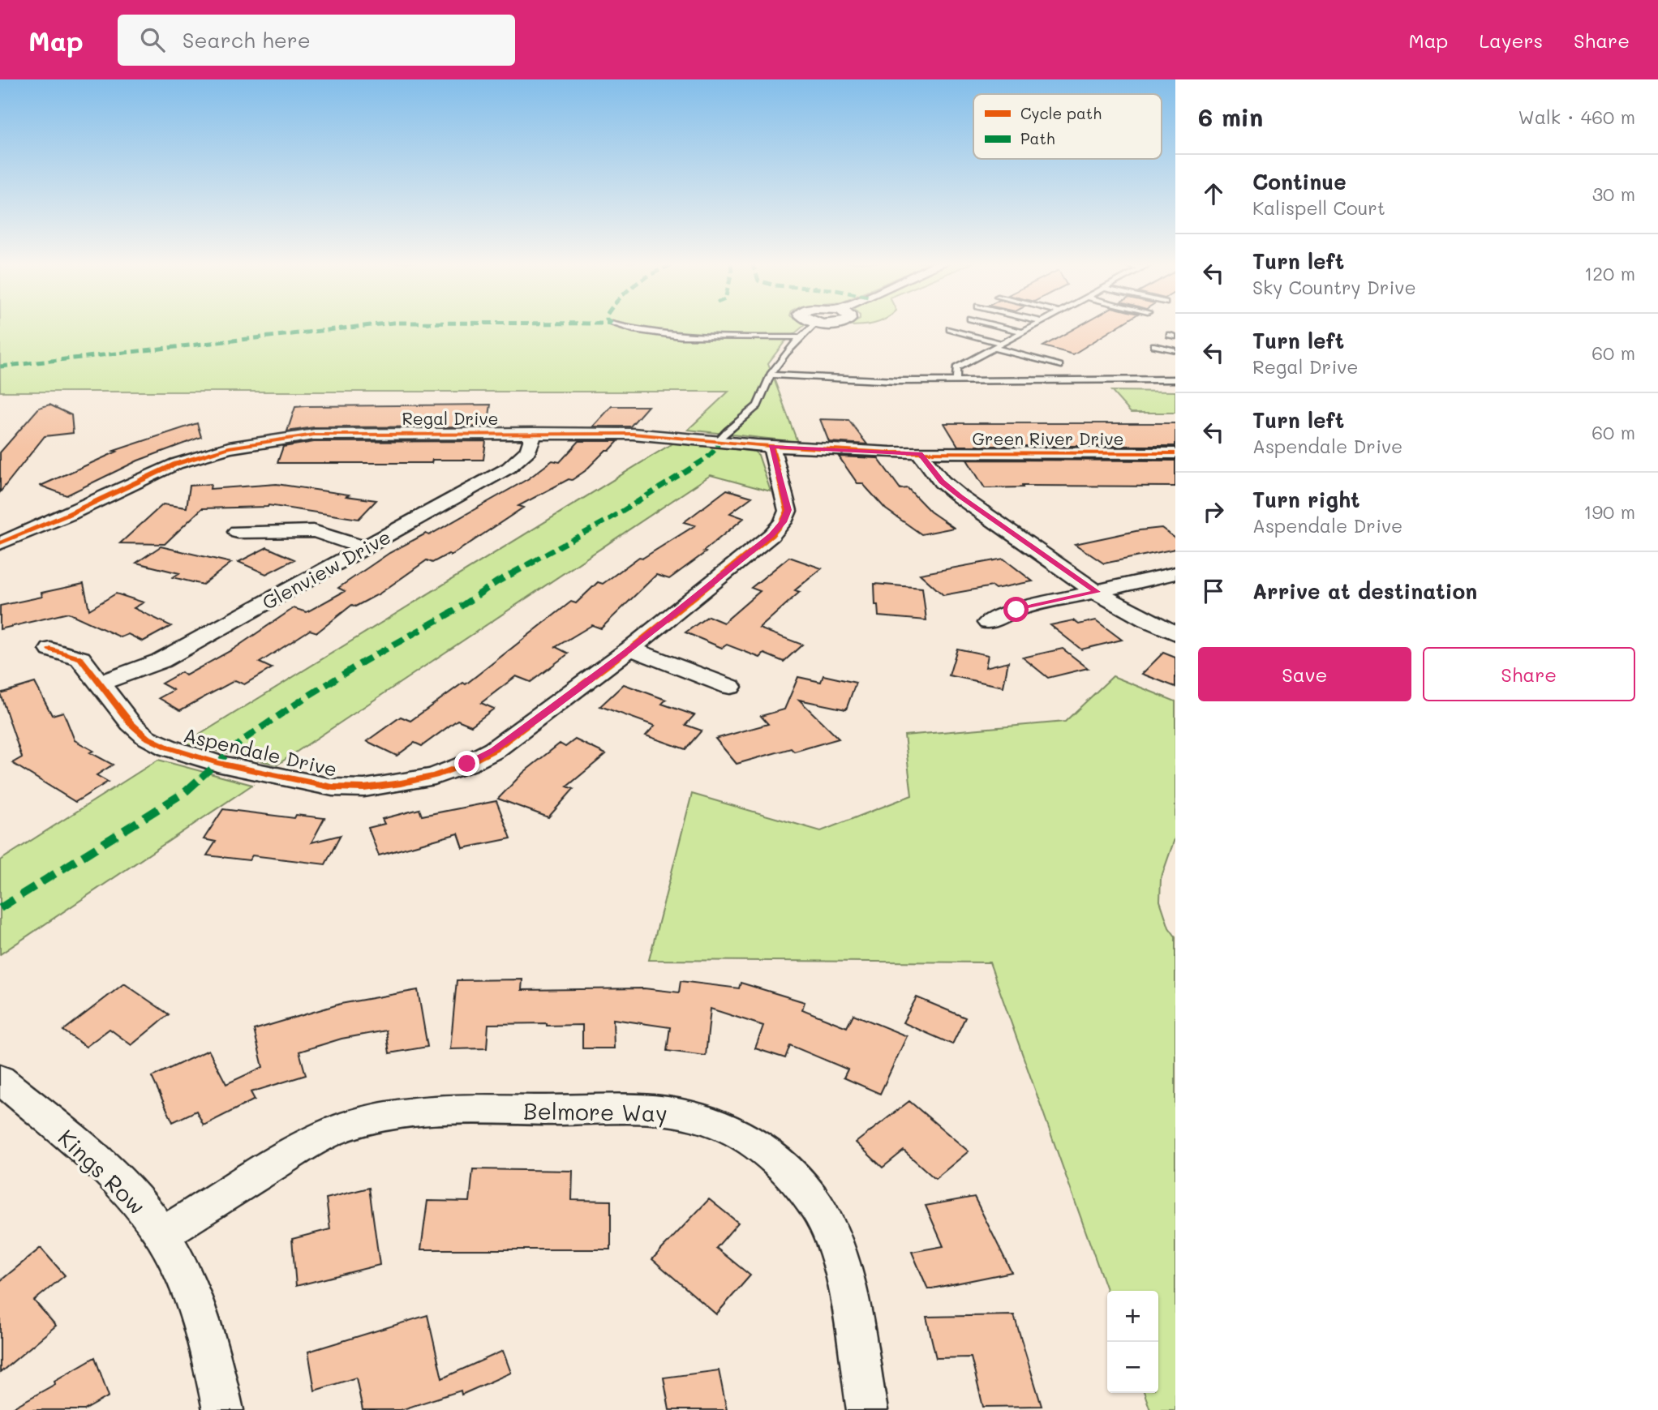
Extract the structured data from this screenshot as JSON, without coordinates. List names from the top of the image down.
{
  "streets": {
    "street": [
      "Regal Drive",
      "Green River Drive",
      "Glenview Drive",
      "Aspendale Drive",
      "Belmore Way",
      "Kings Row"
    ]
  },
  "crossings": [
    ["Regal Drive", "Green River Drive"],
    ["Regal Drive", "Glenview Drive"],
    ["Regal Drive", "Aspendale Drive"],
    ["Glenview Drive", "Aspendale Drive"],
    ["Belmore Way", "Kings Row"]
  ],
  "legend": ["Cycle path", "Path"],
  "page": {
    "header": "Map",
    "search": "Search here",
    "nav": ["Map", "Layers", "Share"],
    "heading": ["6 min", "Walk · 460 m"],
    "list": [
      ["Continue", "Kalispell Court", "30 m"],
      ["Turn left", "Sky Country Drive", "120 m"],
      ["Turn left", "Regal Drive", "60 m"],
      ["Turn left", "Aspendale Drive", "60 m"],
      ["Turn right", "Aspendale Drive", "190 m"],
      "Arrive at destination"
    ],
    "buttons": ["Save", "Share"],
    "map_buttons": ["+", "−"]
  }
}
